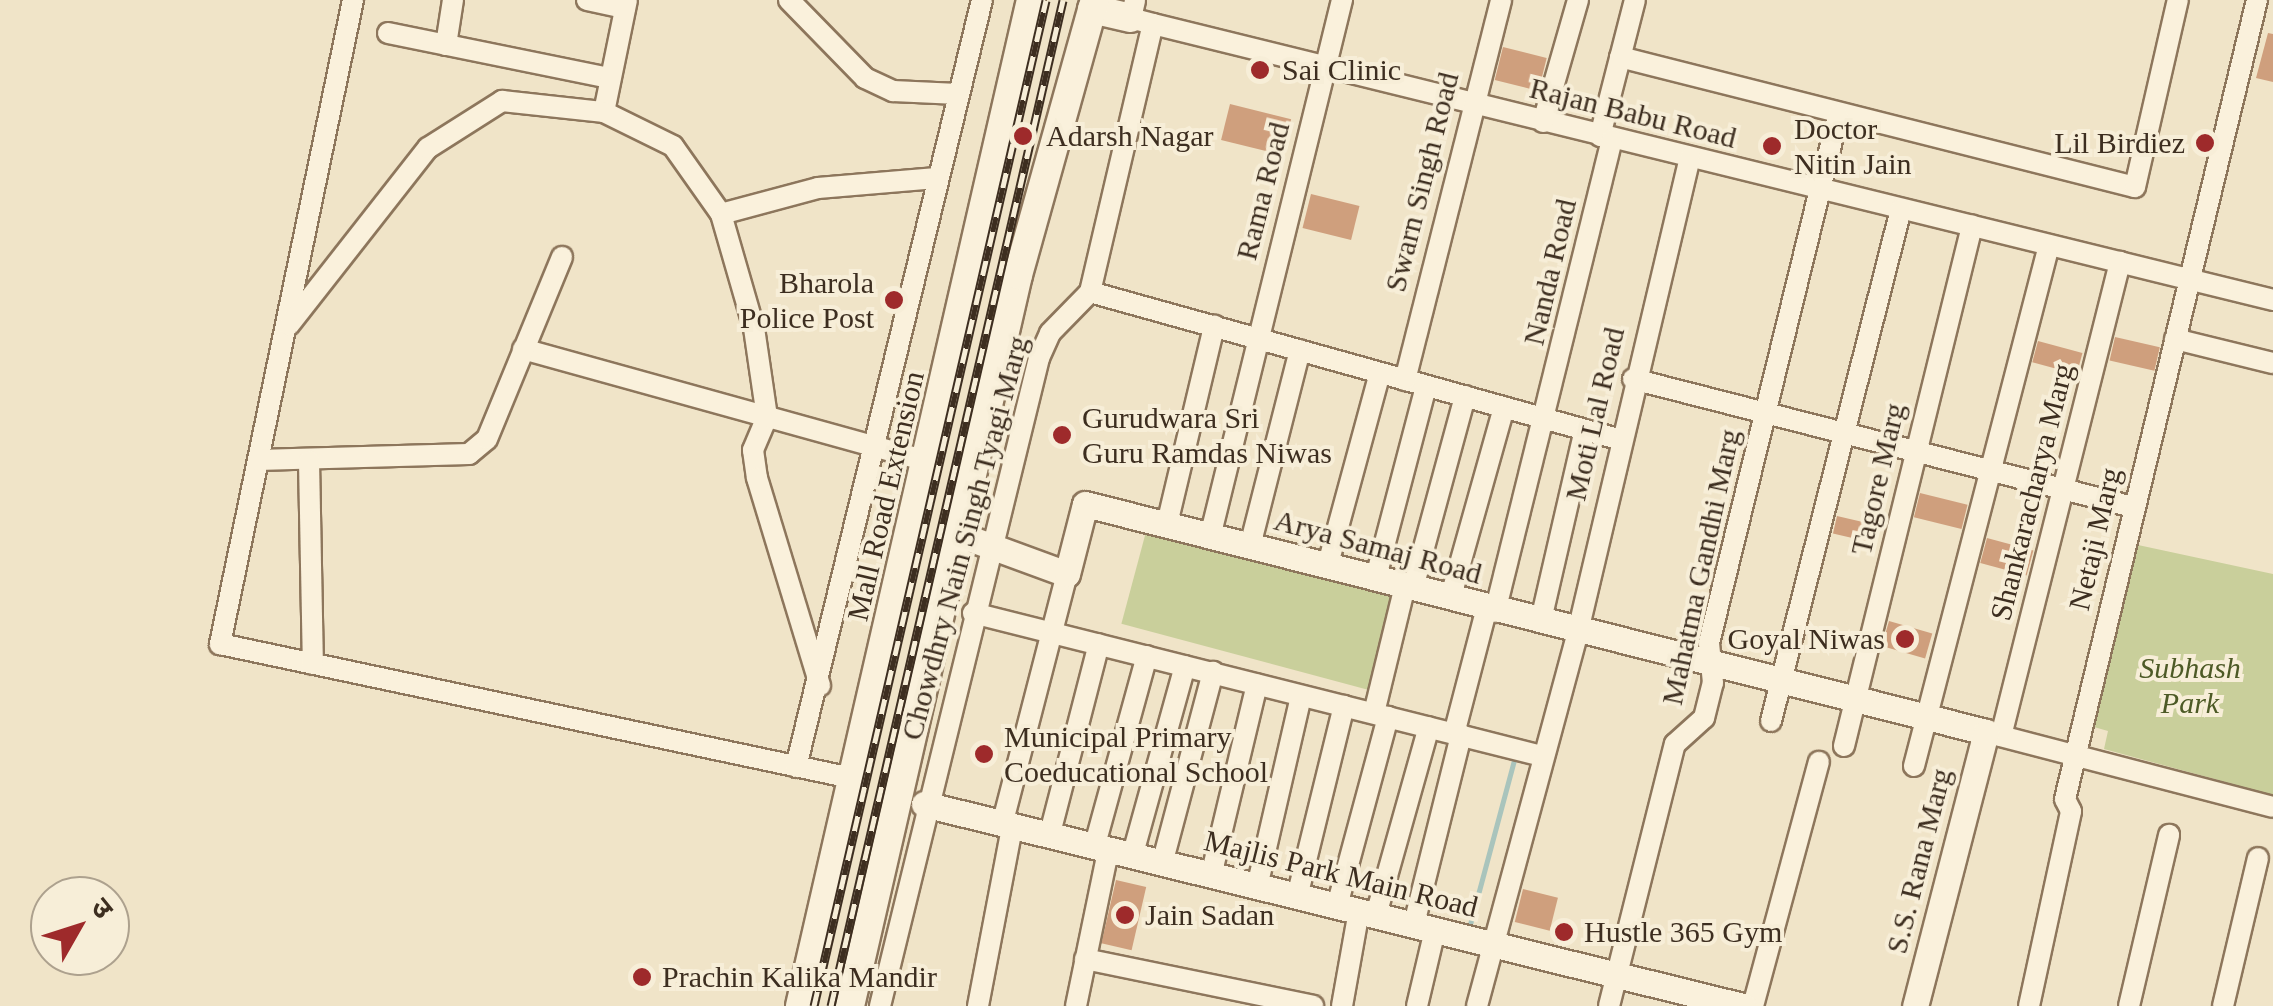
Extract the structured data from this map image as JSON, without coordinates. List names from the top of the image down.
{
  "streets": {
    "main road": ["Mall Road Extension"],
    "street": [
      "Rajan Babu Road",
      "Swarn Singh Road",
      "Rama Road",
      "Nanda Road",
      "Moti Lal Road",
      "Tagore Marg",
      "Shankaracharya Marg",
      "Chowdhry Nain Singh Tyagi Marg",
      "Netaji Marg",
      "Arya Samaj Road",
      "Mahatma Gandhi Marg",
      "S.S. Rana Marg",
      "Majlis Park Main Road"
    ]
  },
  "crossings": [
    ["Rajan Babu Road", "Swarn Singh Road"],
    ["Rajan Babu Road", "Rama Road"],
    ["Rajan Babu Road", "Nanda Road"],
    ["Rajan Babu Road", "Moti Lal Road"],
    ["Rajan Babu Road", "Tagore Marg"],
    ["Rajan Babu Road", "Shankaracharya Marg"],
    ["Rajan Babu Road", "Netaji Marg"],
    ["Rajan Babu Road", "Mahatma Gandhi Marg"],
    ["Rama Road", "Arya Samaj Road"],
    ["Nanda Road", "Arya Samaj Road"],
    ["Nanda Road", "Majlis Park Main Road"],
    ["Moti Lal Road", "Arya Samaj Road"],
    ["Moti Lal Road", "Majlis Park Main Road"],
    ["Tagore Marg", "Arya Samaj Road"],
    ["Shankaracharya Marg", "Arya Samaj Road"],
    ["Shankaracharya Marg", "S.S. Rana Marg"],
    ["Chowdhry Nain Singh Tyagi Marg", "Majlis Park Main Road"],
    ["Netaji Marg", "Arya Samaj Road"],
    ["Arya Samaj Road", "Mahatma Gandhi Marg"],
    ["Arya Samaj Road", "S.S. Rana Marg"],
    ["Arya Samaj Road", "Majlis Park Main Road"],
    ["Mahatma Gandhi Marg", "Majlis Park Main Road"]
  ],
  "parks": ["Subhash Park"],
  "places": [
    "Sai Clinic",
    "Adarsh Nagar",
    "Lil Birdiez",
    "Doctor Nitin Jain",
    "Bharola Police Post",
    "Gurudwara Sri Guru Ramdas Niwas",
    "Goyal Niwas",
    "Municipal Primary Coeducational School",
    "Jain Sadan",
    "Hustle 365 Gym",
    "Prachin Kalika Mandir"
  ],
  "north": "top right"
}
